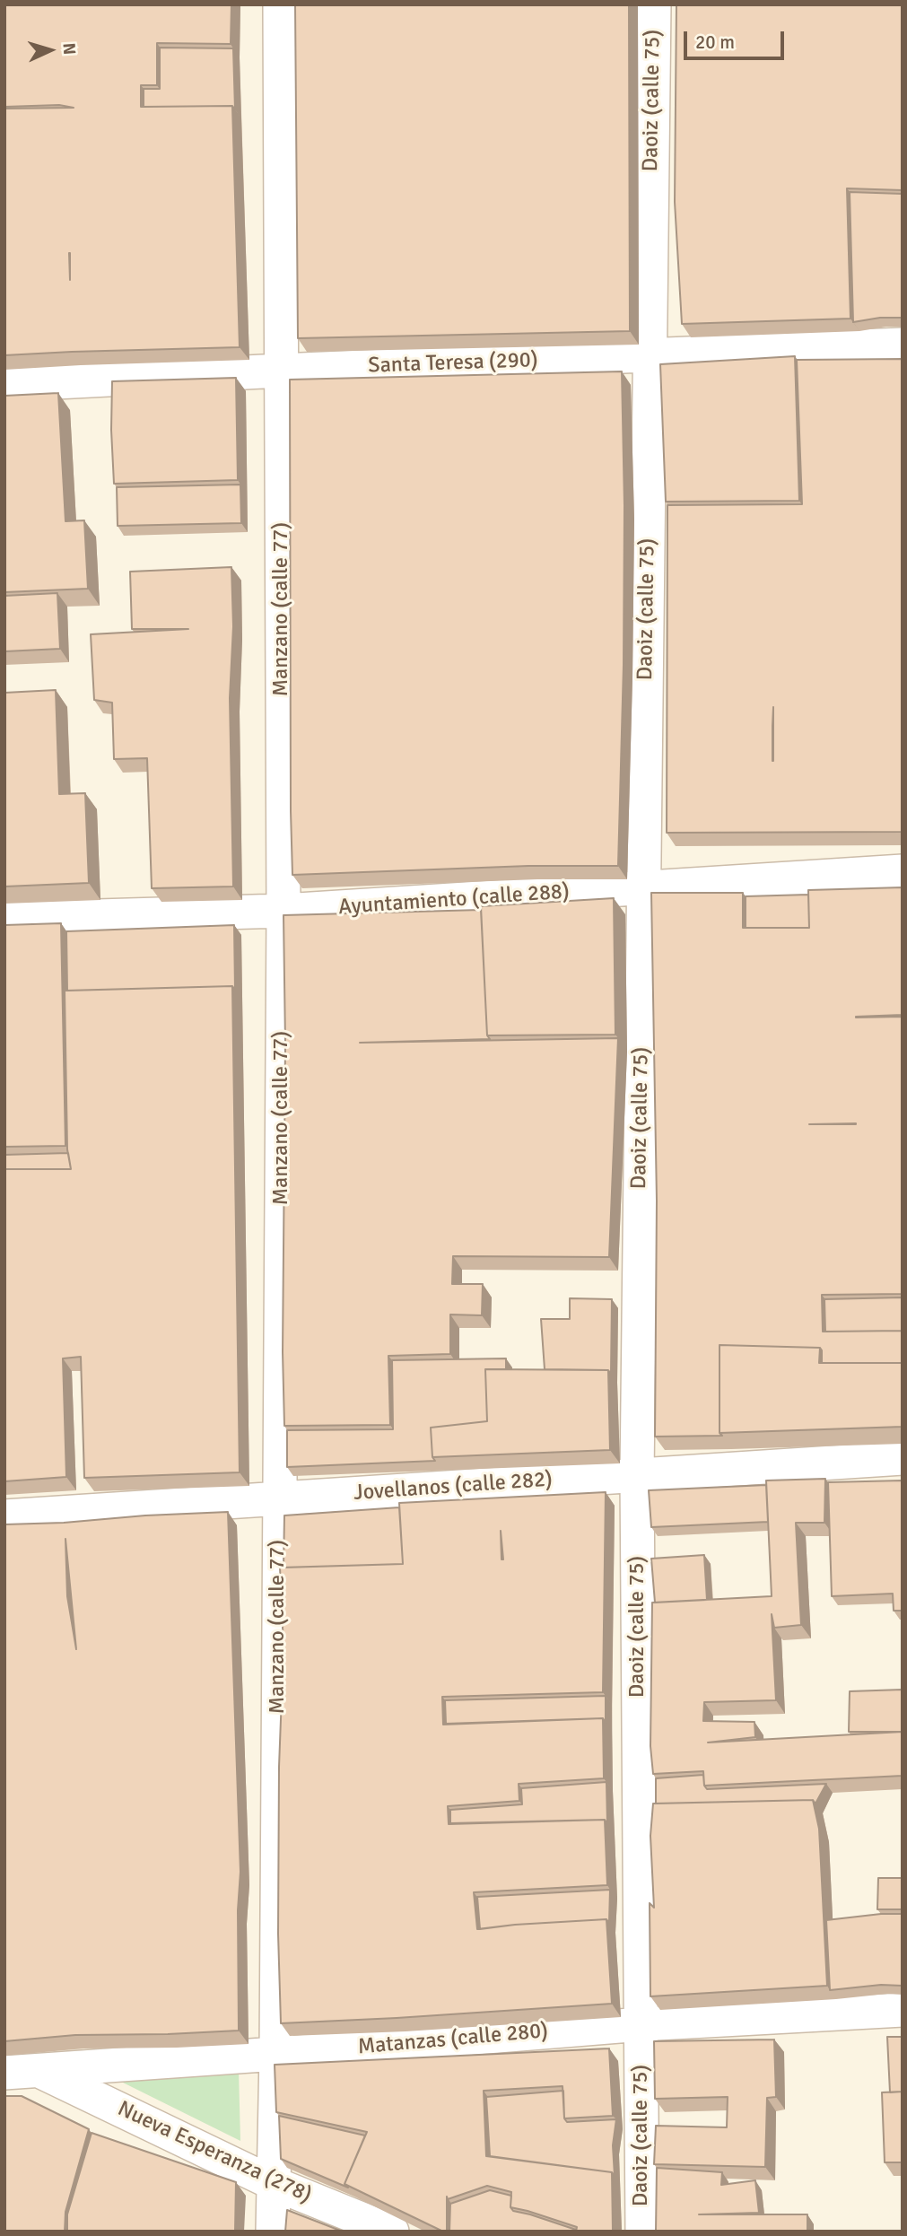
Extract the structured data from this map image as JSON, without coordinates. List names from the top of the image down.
{
  "streets": {
    "street": [
      "Daoiz (calle 75)",
      "Santa Teresa (290)",
      "Manzano (calle 77)",
      "Ayuntamiento (calle 288)",
      "Jovellanos (calle 282)",
      "Matanzas (calle 280)",
      "Nueva Esperanza (278)"
    ]
  },
  "crossings": [
    ["Daoiz (calle 75)", "Santa Teresa (290)"],
    ["Daoiz (calle 75)", "Ayuntamiento (calle 288)"],
    ["Daoiz (calle 75)", "Jovellanos (calle 282)"],
    ["Daoiz (calle 75)", "Matanzas (calle 280)"],
    ["Santa Teresa (290)", "Manzano (calle 77)"],
    ["Manzano (calle 77)", "Ayuntamiento (calle 288)"],
    ["Manzano (calle 77)", "Jovellanos (calle 282)"],
    ["Manzano (calle 77)", "Matanzas (calle 280)"],
    ["Manzano (calle 77)", "Nueva Esperanza (278)"],
    ["Matanzas (calle 280)", "Nueva Esperanza (278)"]
  ],
  "scale_bar": "20 m",
  "north": "right"
}
